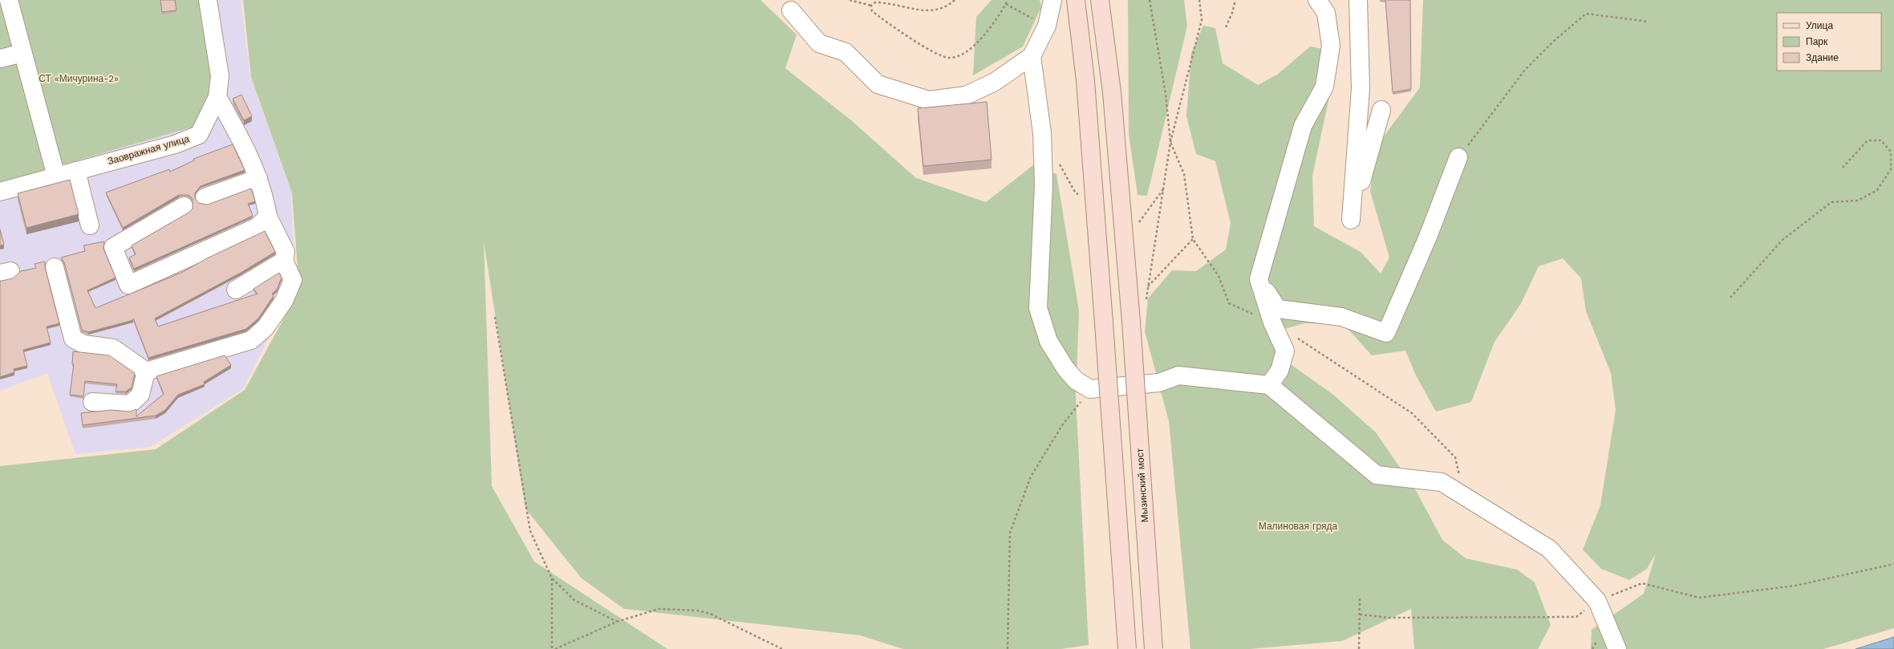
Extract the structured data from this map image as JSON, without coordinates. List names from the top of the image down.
{
  "streets": {
    "main road": ["Мызинский мост"],
    "street": ["Заовражная улица"]
  },
  "parks": ["СТ «Мичурина-2»", "Малиновая гряда"],
  "legend": ["Улица", "Парк", "Здание"]
}
